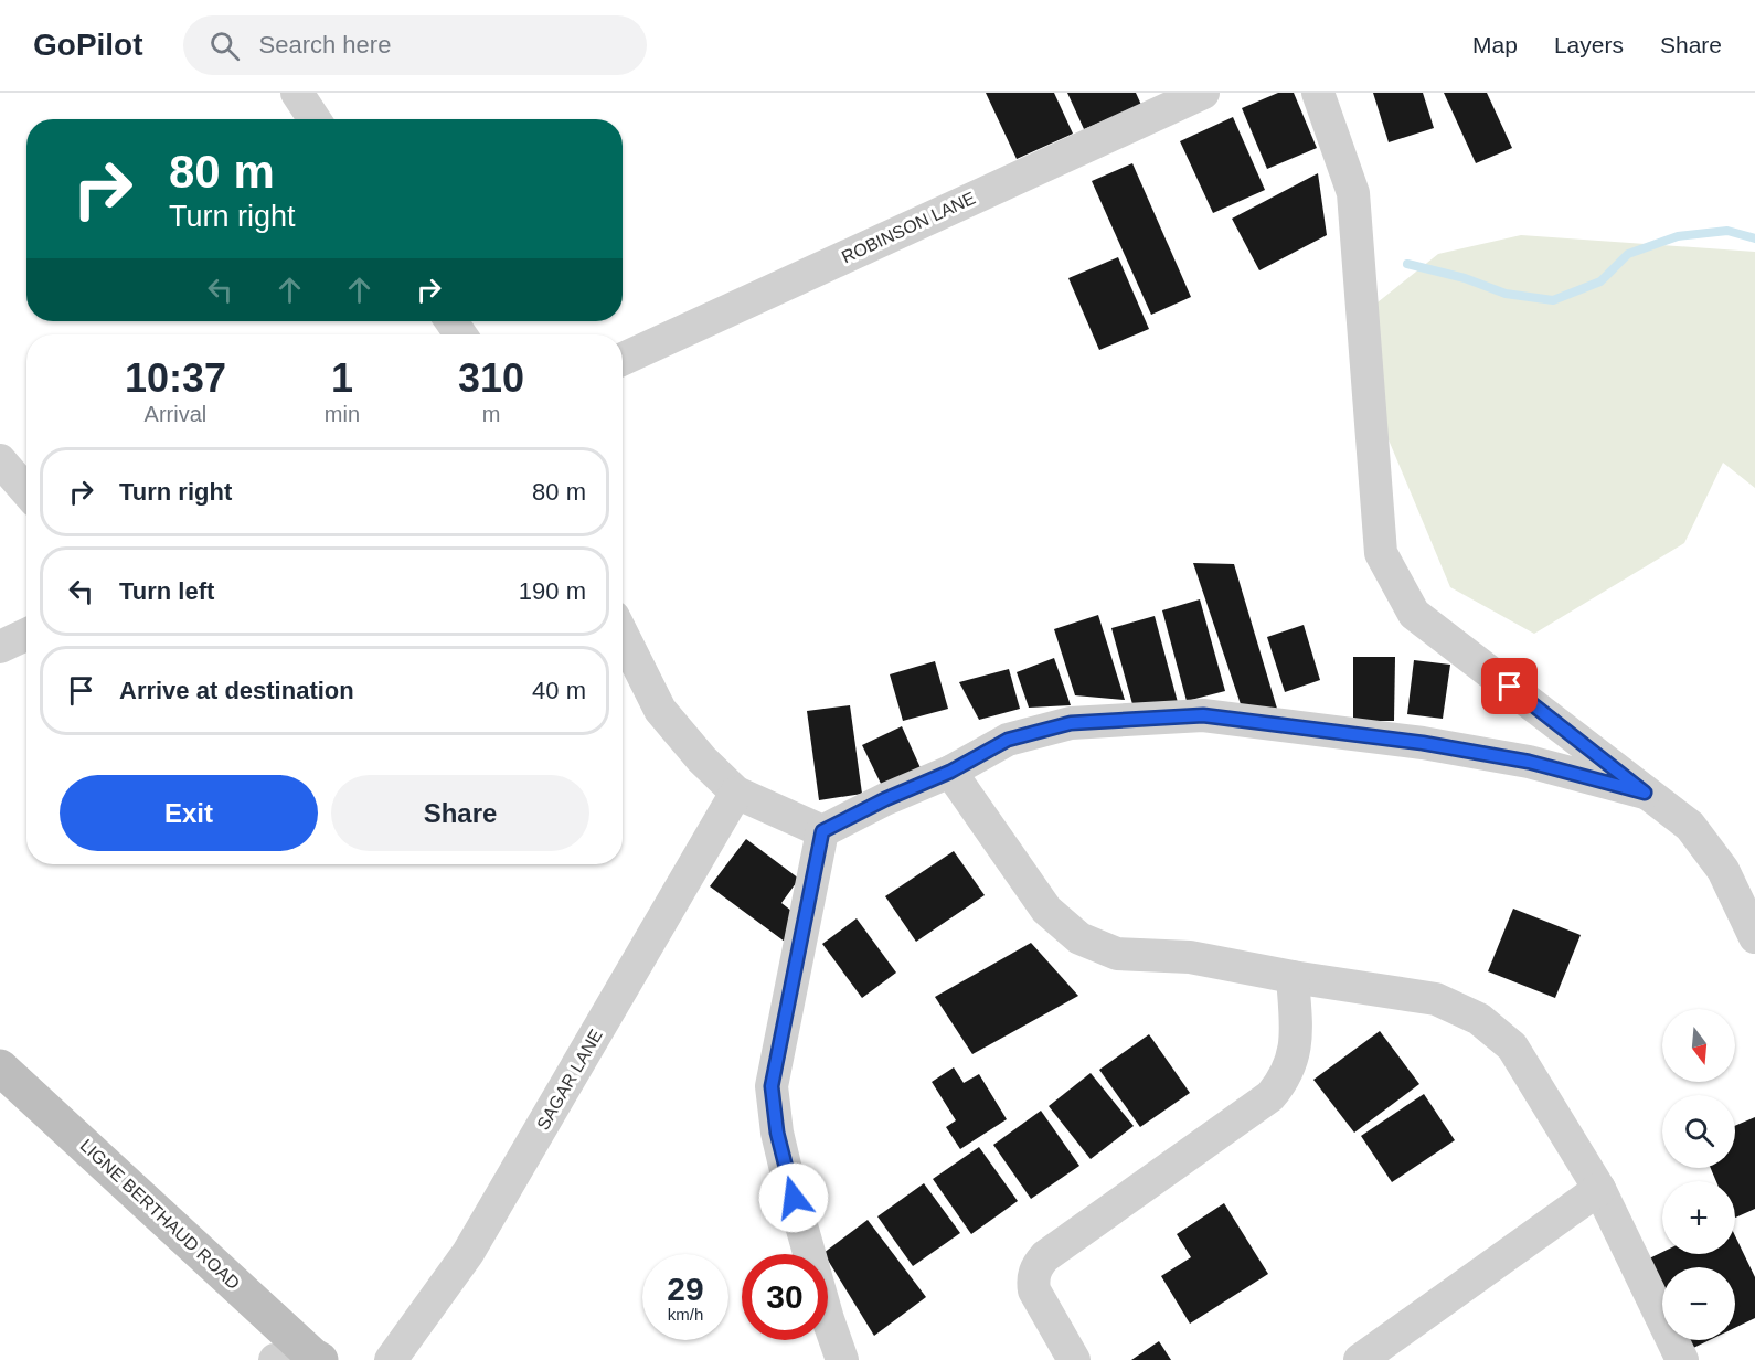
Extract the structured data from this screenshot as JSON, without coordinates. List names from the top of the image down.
{
  "streets": {
    "street": ["ROBINSON LANE", "SAGAR LANE", "LIGNE BERTHAUD ROAD"]
  },
  "north": "bottom",
  "page": {
    "header": "GoPilot",
    "search": "Search here",
    "nav": ["Map", "Layers", "Share"],
    "turn": ["80 m", "Turn right"],
    "eta": [
      "10:37",
      "Arrival",
      "1",
      "min",
      "310",
      "m"
    ],
    "list": [
      {
        "name": "Turn right",
        "value": "80 m"
      },
      {
        "name": "Turn left",
        "value": "190 m"
      },
      {
        "name": "Arrive at destination",
        "value": "40 m"
      }
    ],
    "buttons": ["Exit", "Share"],
    "map_buttons": ["+", "−"],
    "speed": "29 km/h",
    "limit": "30"
  }
}
